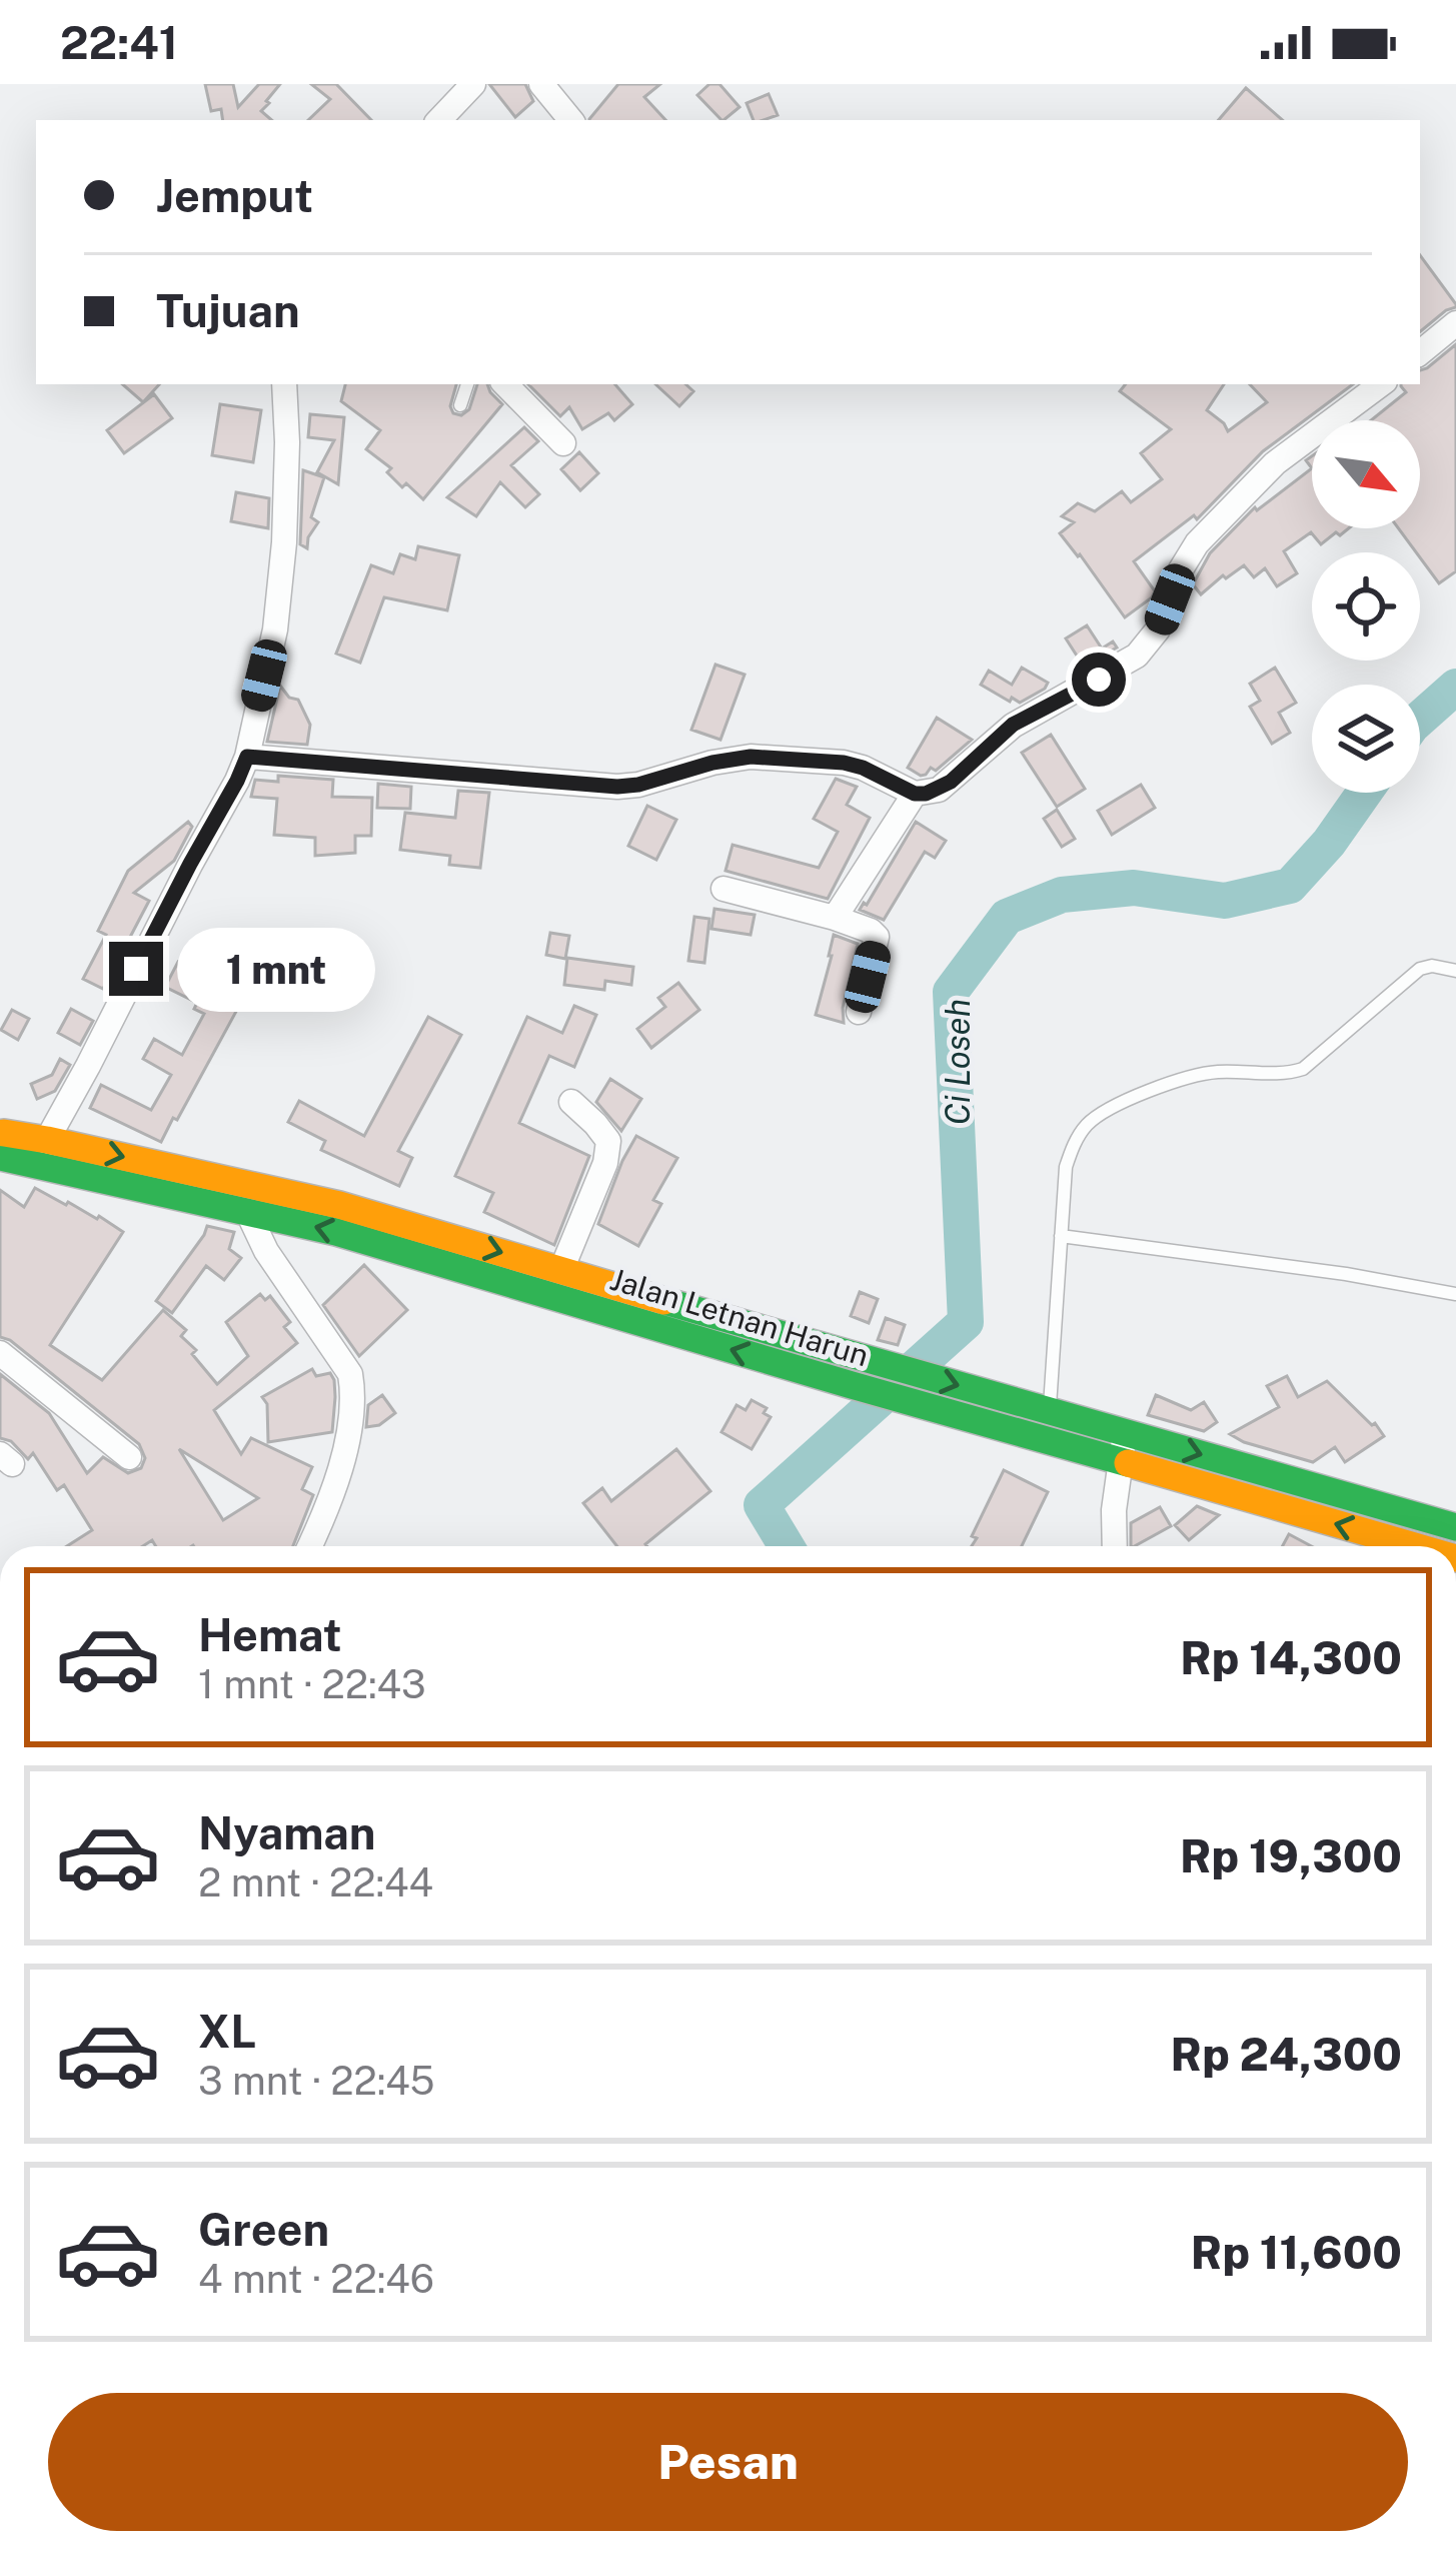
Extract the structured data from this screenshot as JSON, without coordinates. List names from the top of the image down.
{
  "streets": {
    "main road": ["Jalan Letnan Harun"]
  },
  "water": ["Ci Loseh"],
  "north": "bottom right",
  "page": {
    "status": "22:41",
    "banner": ["Jemput", "Tujuan"],
    "bubble": "1 mnt",
    "list": [
      {
        "name": "Hemat",
        "note": "1 mnt · 22:43",
        "value": "Rp 14,300"
      },
      {
        "name": "Nyaman",
        "note": "2 mnt · 22:44",
        "value": "Rp 19,300"
      },
      {
        "name": "XL",
        "note": "3 mnt · 22:45",
        "value": "Rp 24,300"
      },
      {
        "name": "Green",
        "note": "4 mnt · 22:46",
        "value": "Rp 11,600"
      }
    ],
    "buttons": "Pesan"
  }
}
